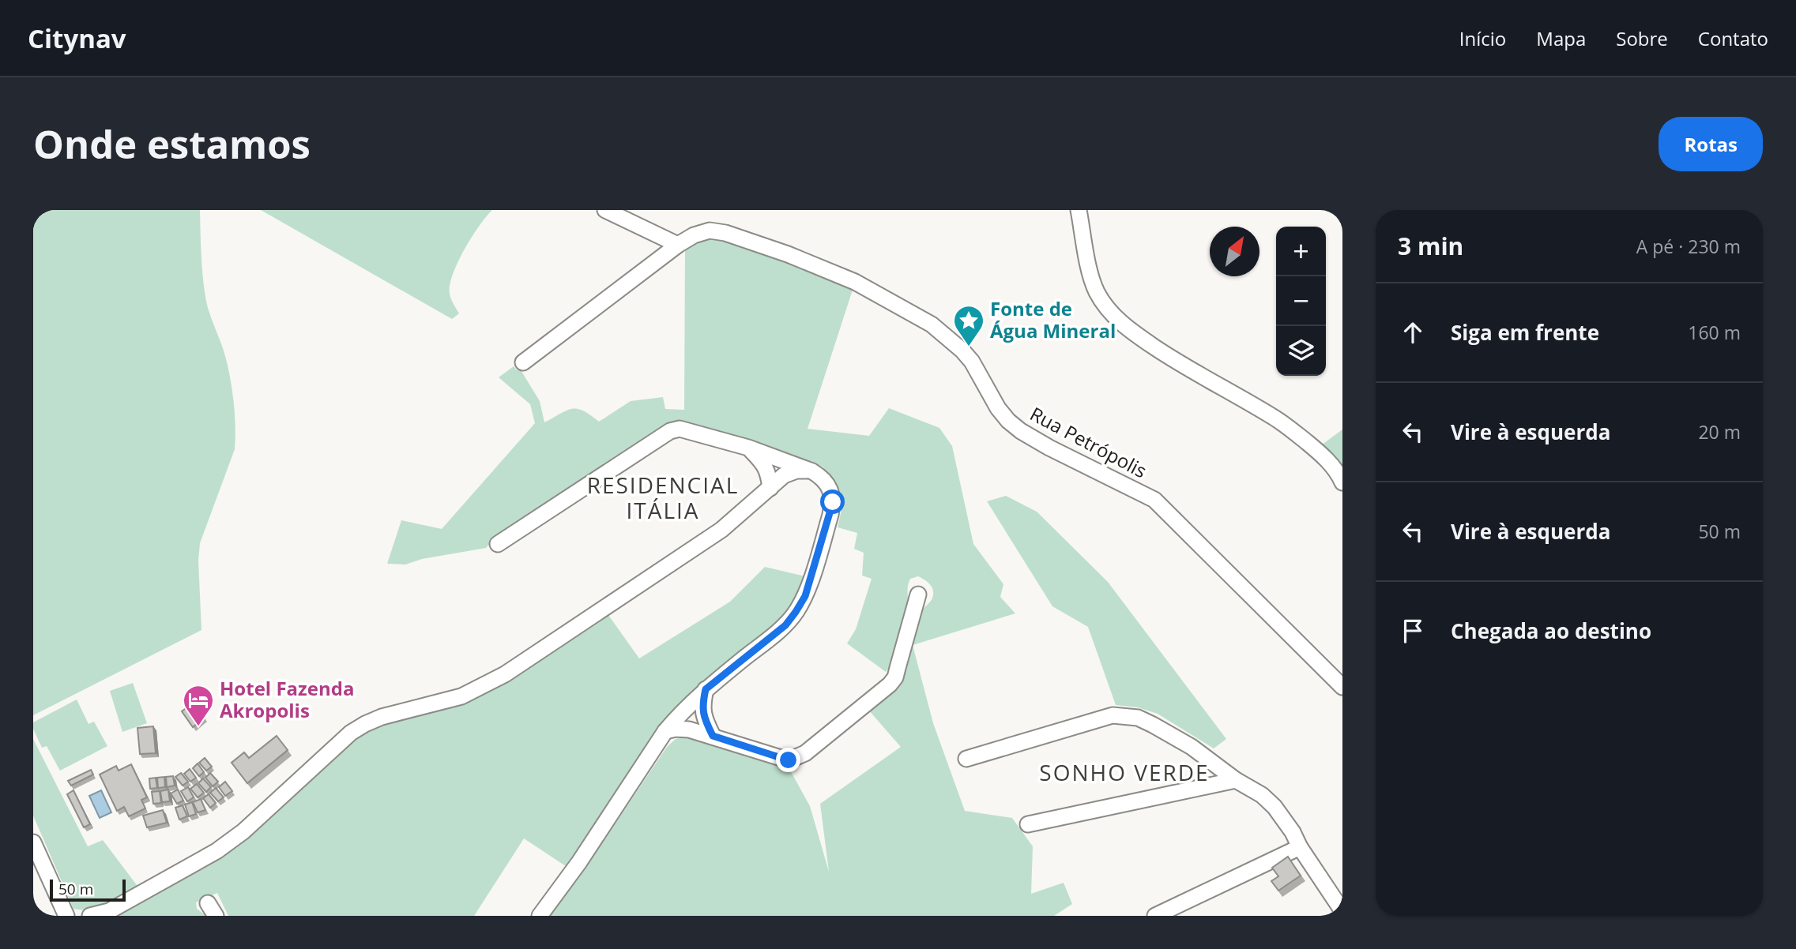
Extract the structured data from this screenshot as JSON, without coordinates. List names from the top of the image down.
{
  "streets": {
    "street": ["Rua Petrópolis"]
  },
  "districts": ["RESIDENCIAL ITÁLIA", "SONHO VERDE"],
  "places": {
    "place": ["Fonte de Água Mineral"],
    "hotel": ["Hotel Fazenda Akropolis"]
  },
  "scale_bar": "50 m",
  "north": "top right",
  "page": {
    "header": "Citynav",
    "nav": [
      "Início",
      "Mapa",
      "Sobre",
      "Contato"
    ],
    "buttons": "Rotas",
    "title": "Onde estamos",
    "heading": ["3 min", "A pé · 230 m"],
    "map_buttons": ["+", "−"],
    "list": [
      ["Siga em frente", "160 m"],
      ["Vire à esquerda", "20 m"],
      ["Vire à esquerda", "50 m"],
      "Chegada ao destino"
    ],
    "scale": "50 m"
  }
}
